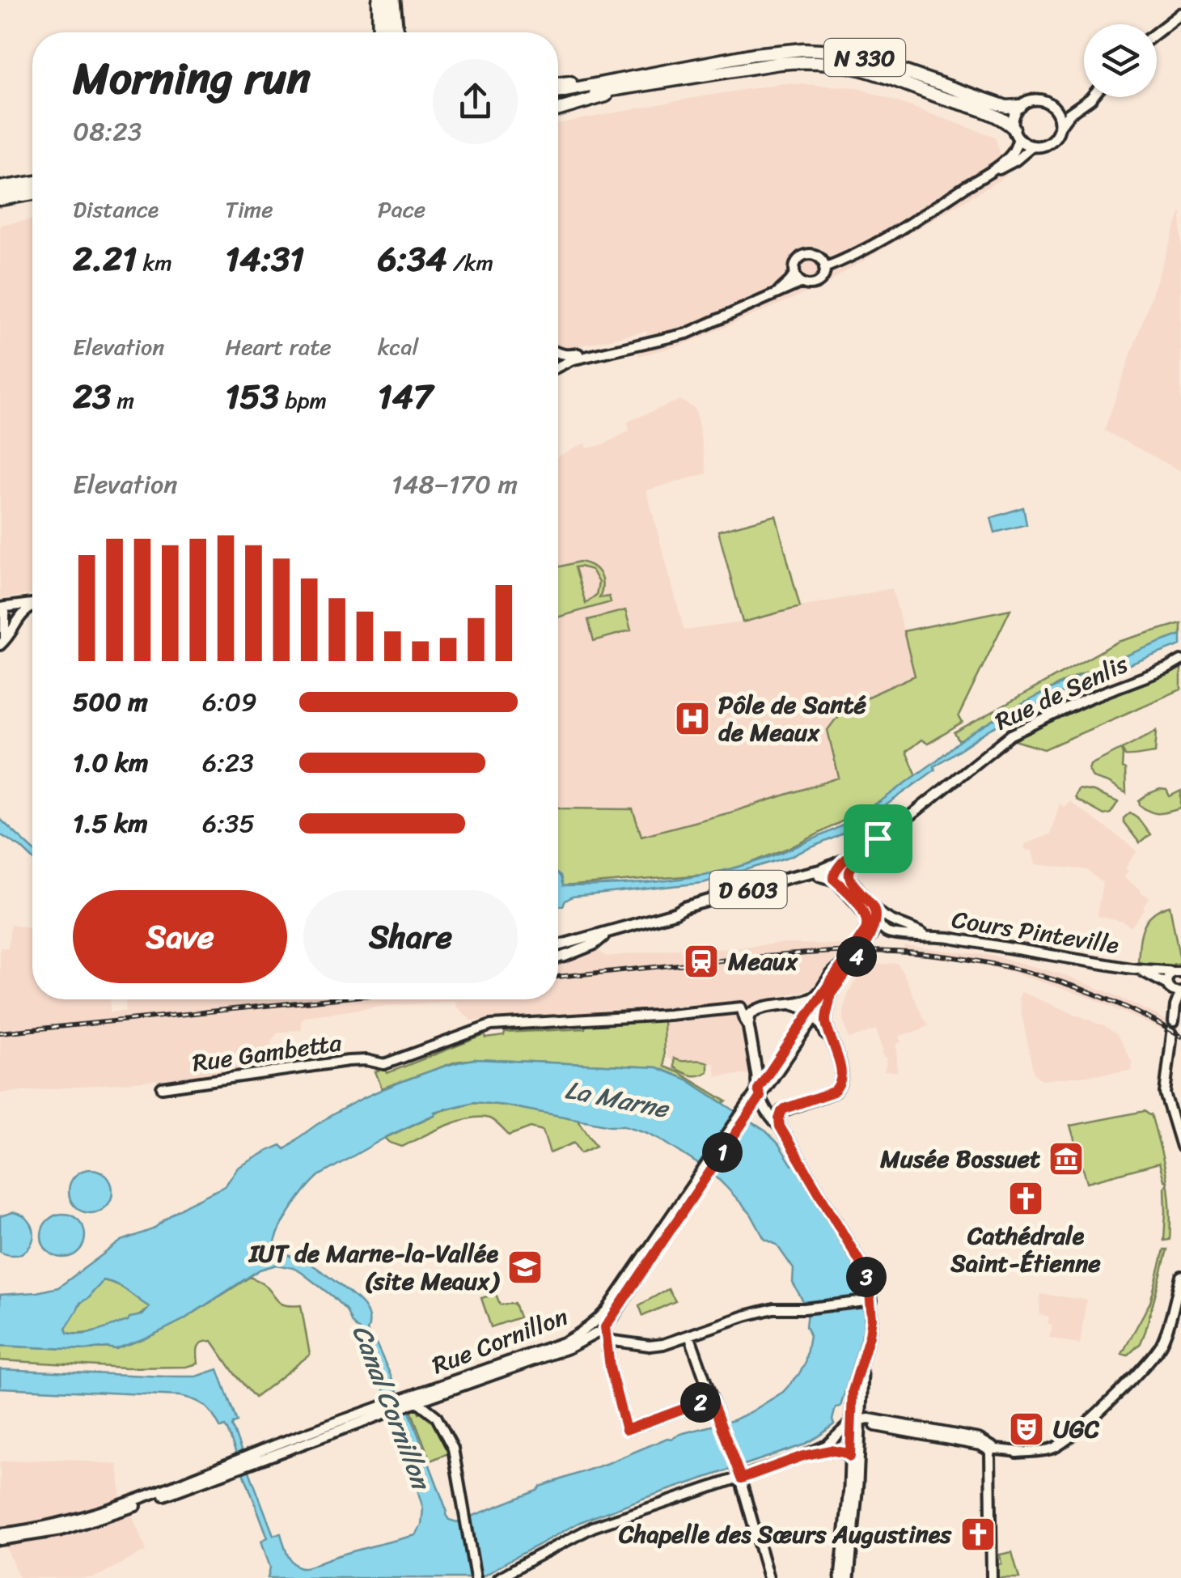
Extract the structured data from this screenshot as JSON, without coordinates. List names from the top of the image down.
{
  "streets": {
    "highway": ["N 330"],
    "main road": [
      "Rue de Senlis",
      "D 603",
      "Cours Pinteville",
      "Rue Gambetta",
      "Rue Cornillon"
    ]
  },
  "crossings": [
    ["Rue de Senlis", "D 603"]
  ],
  "water": ["La Marne", "Canal Cornillon"],
  "places": {
    "hospital": ["Pôle de Santé de Meaux"],
    "station": ["Meaux"],
    "museum": ["Musée Bossuet"],
    "church": ["Cathédrale Saint-Étienne", "Chapelle des Sœurs Augustines"],
    "school or university": ["IUT de Marne-la-Vallée (site Meaux)"],
    "theatre": ["UGC"]
  },
  "page": {
    "heading": ["Morning run", "08:23"],
    "stats": [
      ["Distance", "2.21 km"],
      ["Time", "14:31"],
      ["Pace", "6:34 /km"],
      ["Elevation", "23 m"],
      ["Heart rate", "153 bpm"],
      ["kcal", "147"]
    ],
    "chart": ["Elevation", "148–170 m"],
    "list": [
      {
        "name": "500 m",
        "note": "6:09"
      },
      {
        "name": "1.0 km",
        "note": "6:23"
      },
      {
        "name": "1.5 km",
        "note": "6:35"
      }
    ],
    "buttons": ["Save", "Share"],
    "pins": [
      "4",
      "1",
      "3",
      "2"
    ]
  }
}
